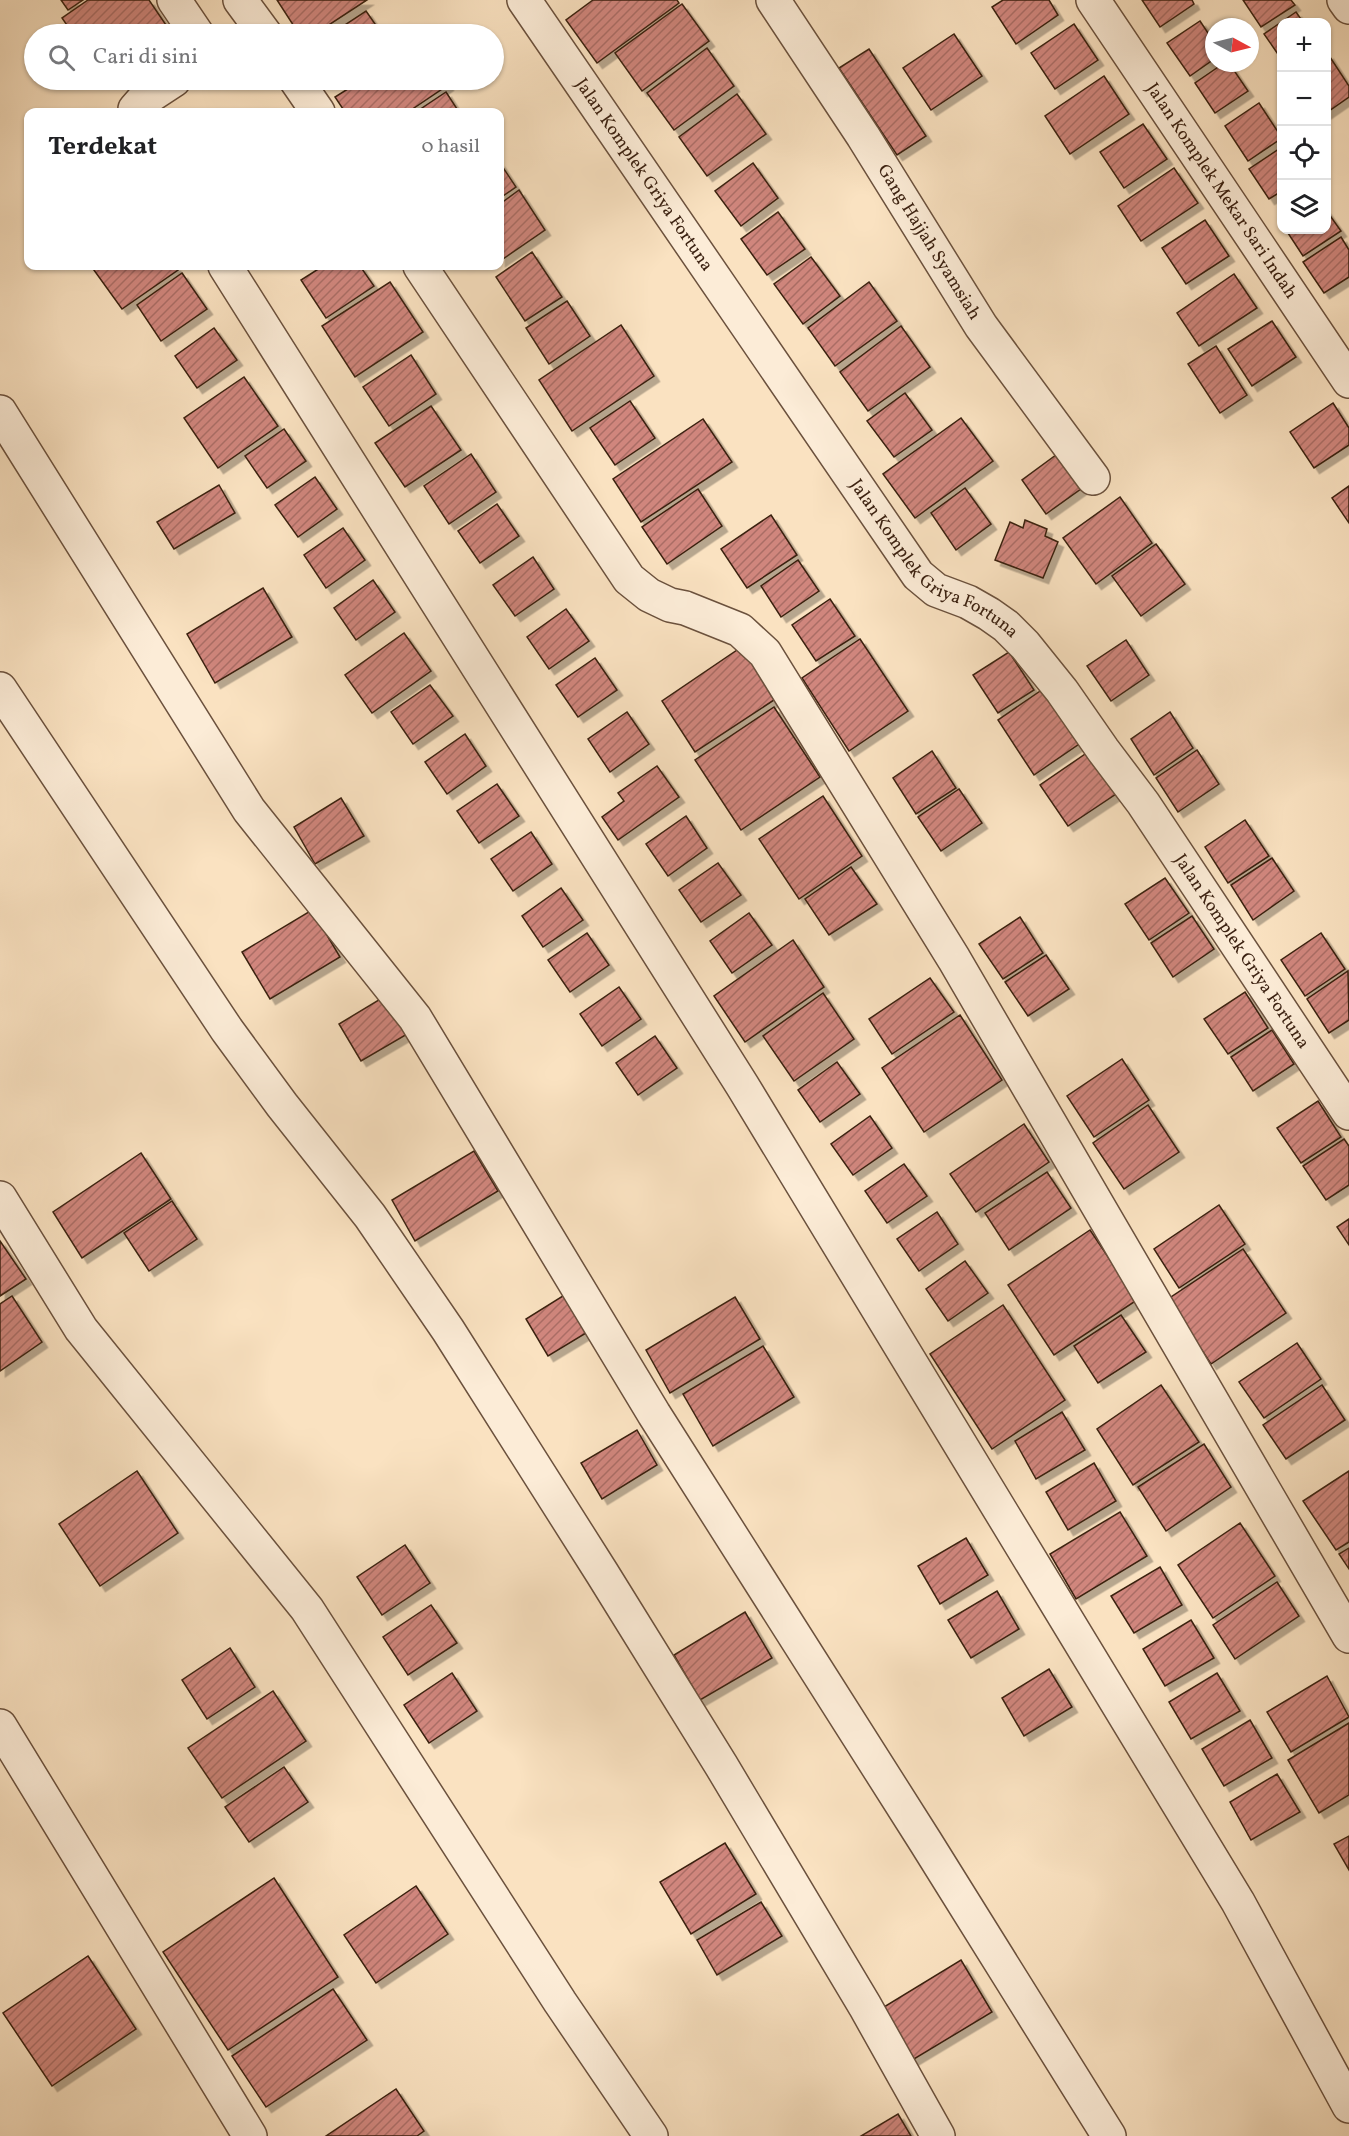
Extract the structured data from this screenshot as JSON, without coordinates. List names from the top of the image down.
{
  "streets": {
    "street": ["Jalan Komplek Griya Fortuna", "Jalan Komplek Mekar Sari Indah", "Gang Hajjah Syamsiah"]
  },
  "north": "right",
  "page": {
    "map_buttons": ["+", "−"],
    "search": "Cari di sini",
    "heading": ["Terdekat", "0 hasil"]
  }
}
